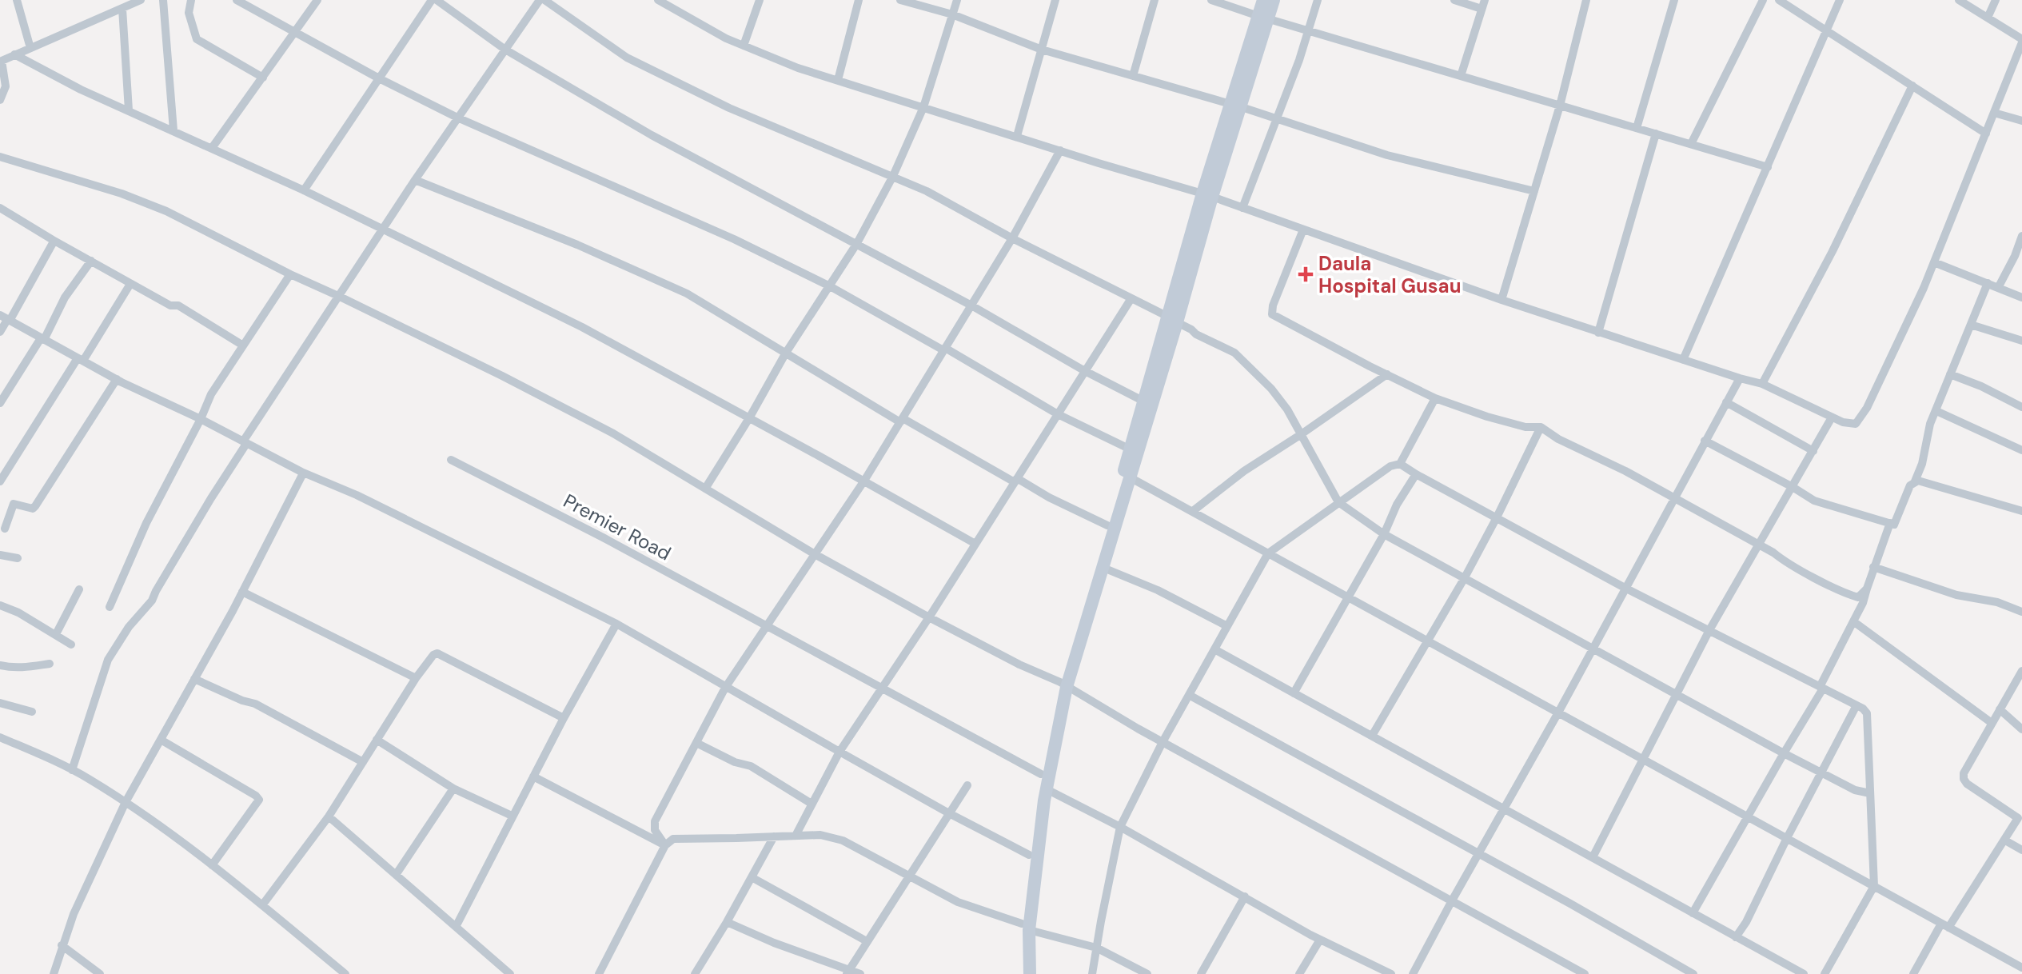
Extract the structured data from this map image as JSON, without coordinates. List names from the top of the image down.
{
  "streets": {
    "street": ["Premier Road"]
  },
  "places": {
    "health": ["Daula Hospital Gusau"]
  }
}
